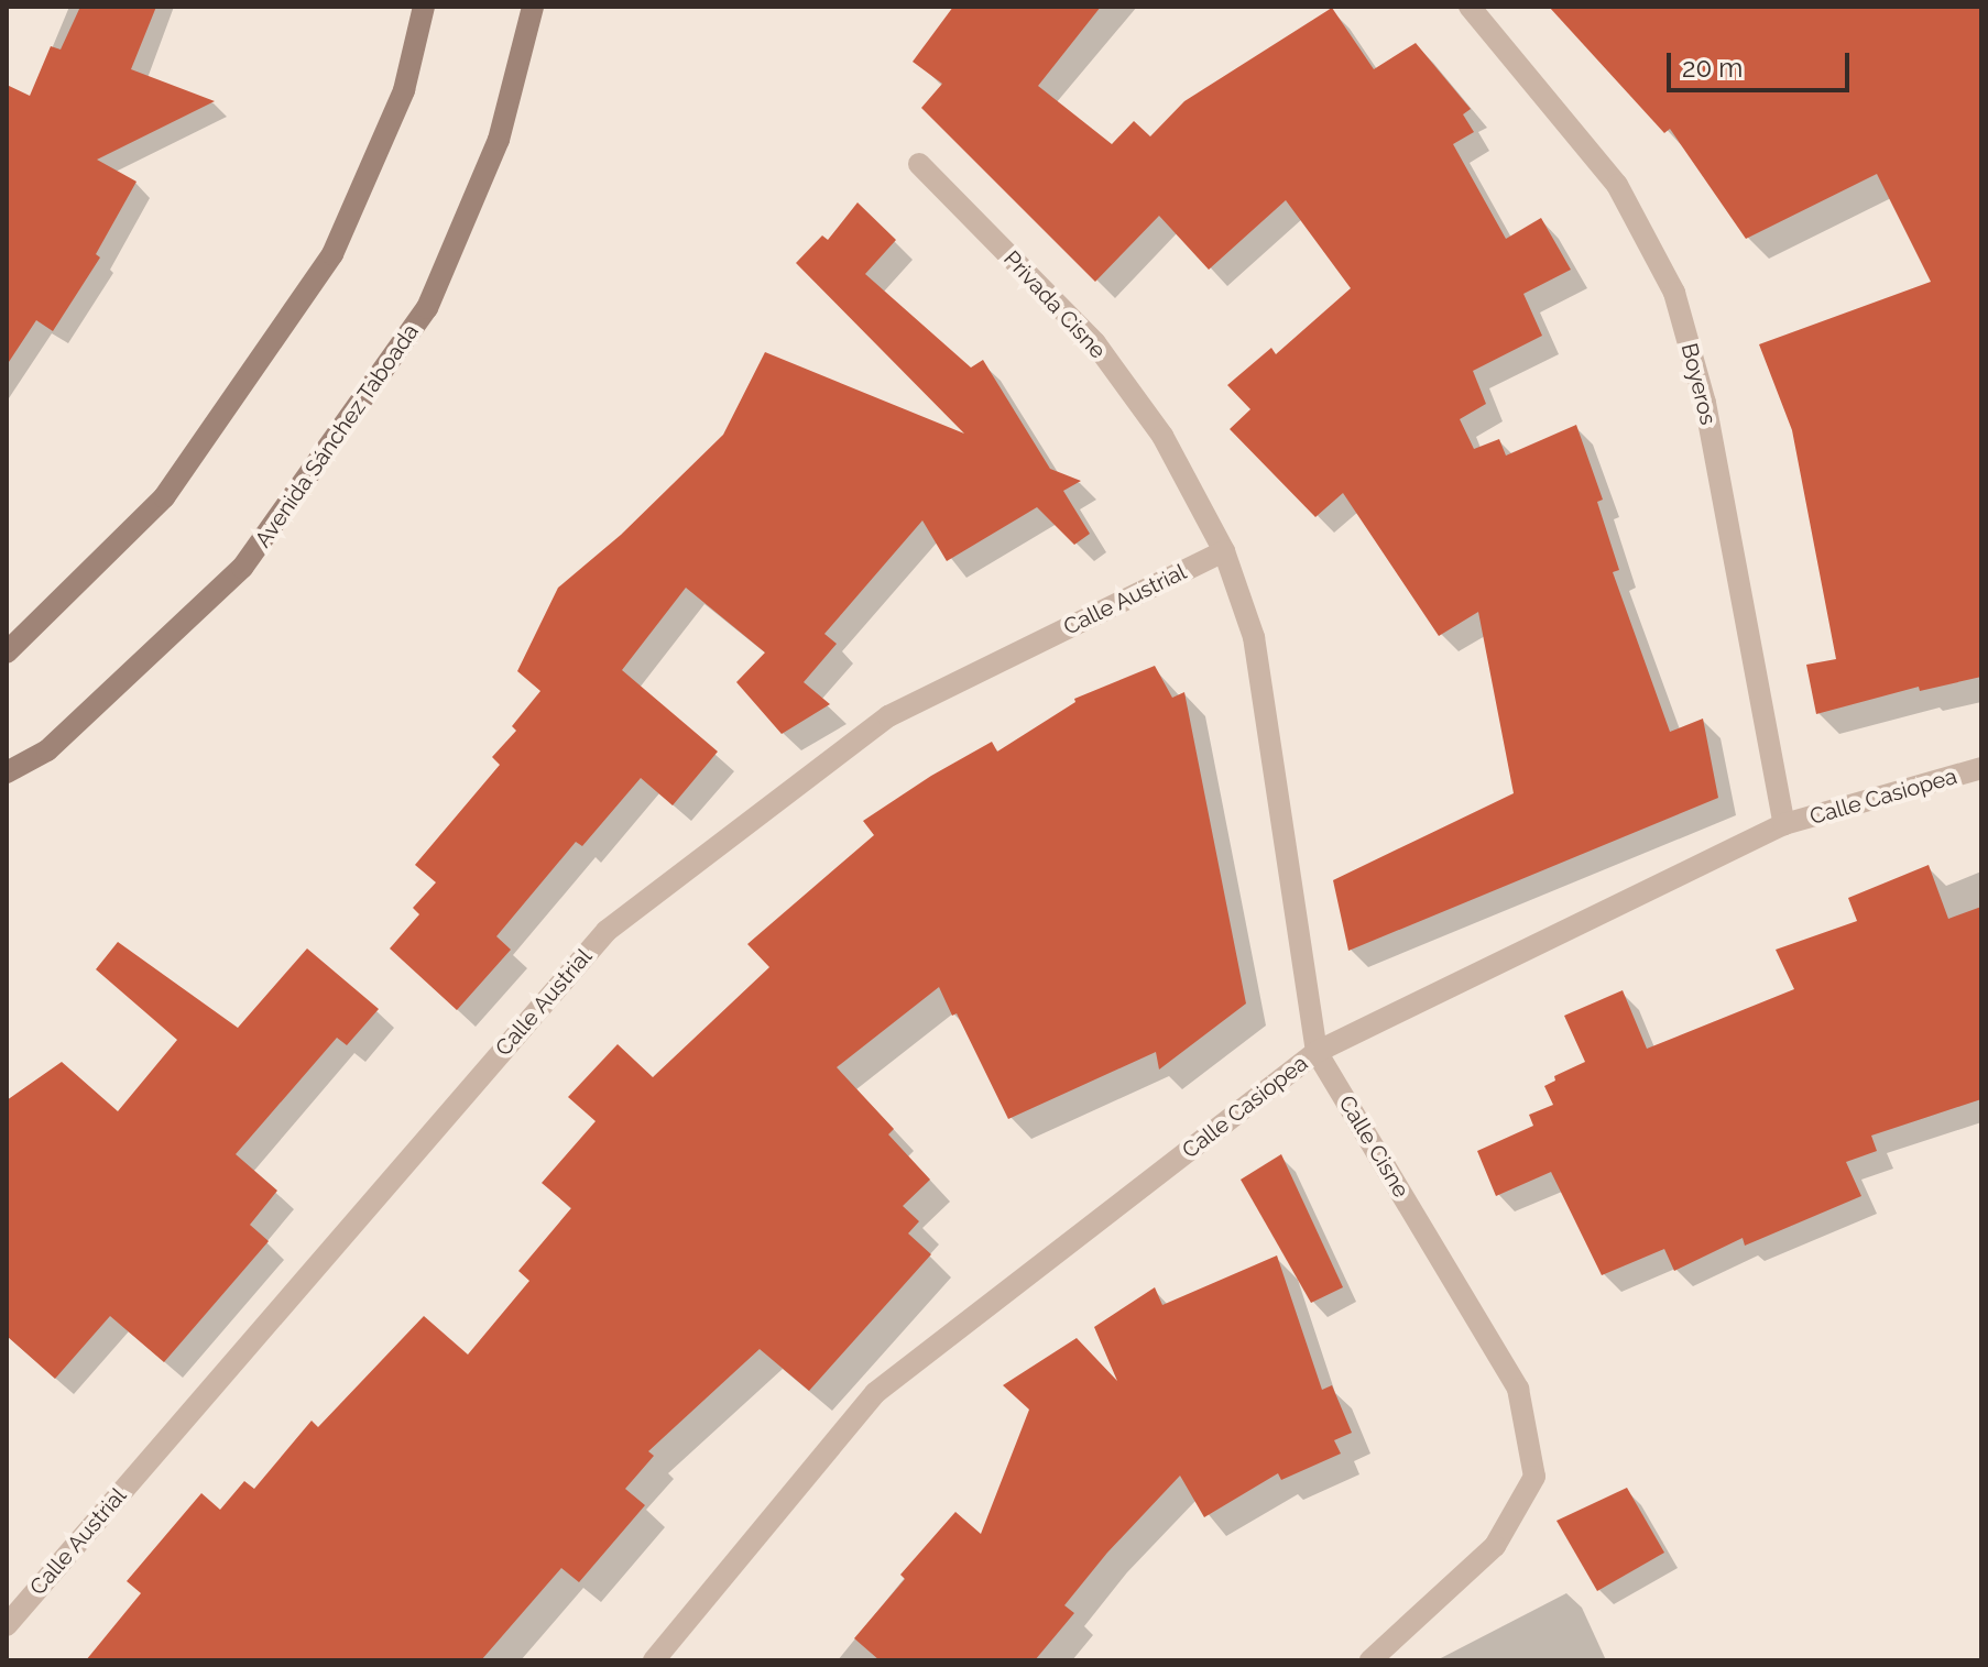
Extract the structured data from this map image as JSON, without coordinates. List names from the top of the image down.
{
  "streets": {
    "main road": ["Avenida Sánchez Taboada"],
    "street": [
      "Privada Cisne",
      "Boyeros",
      "Calle Austrial",
      "Calle Casiopea",
      "Calle Cisne"
    ]
  },
  "crossings": [
    ["Privada Cisne", "Calle Austrial"],
    ["Privada Cisne", "Calle Cisne"],
    ["Boyeros", "Calle Casiopea"],
    ["Calle Austrial", "Calle Cisne"],
    ["Calle Casiopea", "Calle Cisne"]
  ],
  "scale_bar": "20 m"
}
